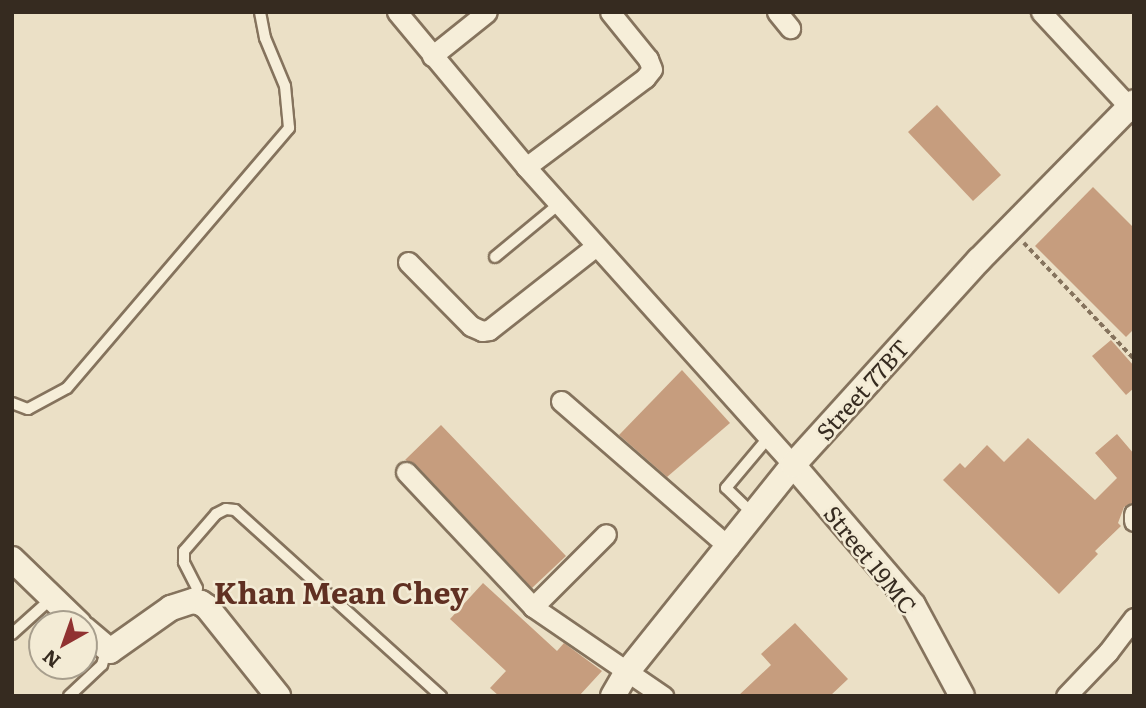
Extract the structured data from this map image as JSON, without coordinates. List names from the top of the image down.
{
  "streets": {
    "street": ["Street 77BT", "Street 19MC"]
  },
  "crossings": [
    ["Street 77BT", "Street 19MC"]
  ],
  "districts": ["Khan Mean Chey"],
  "north": "bottom left"
}
